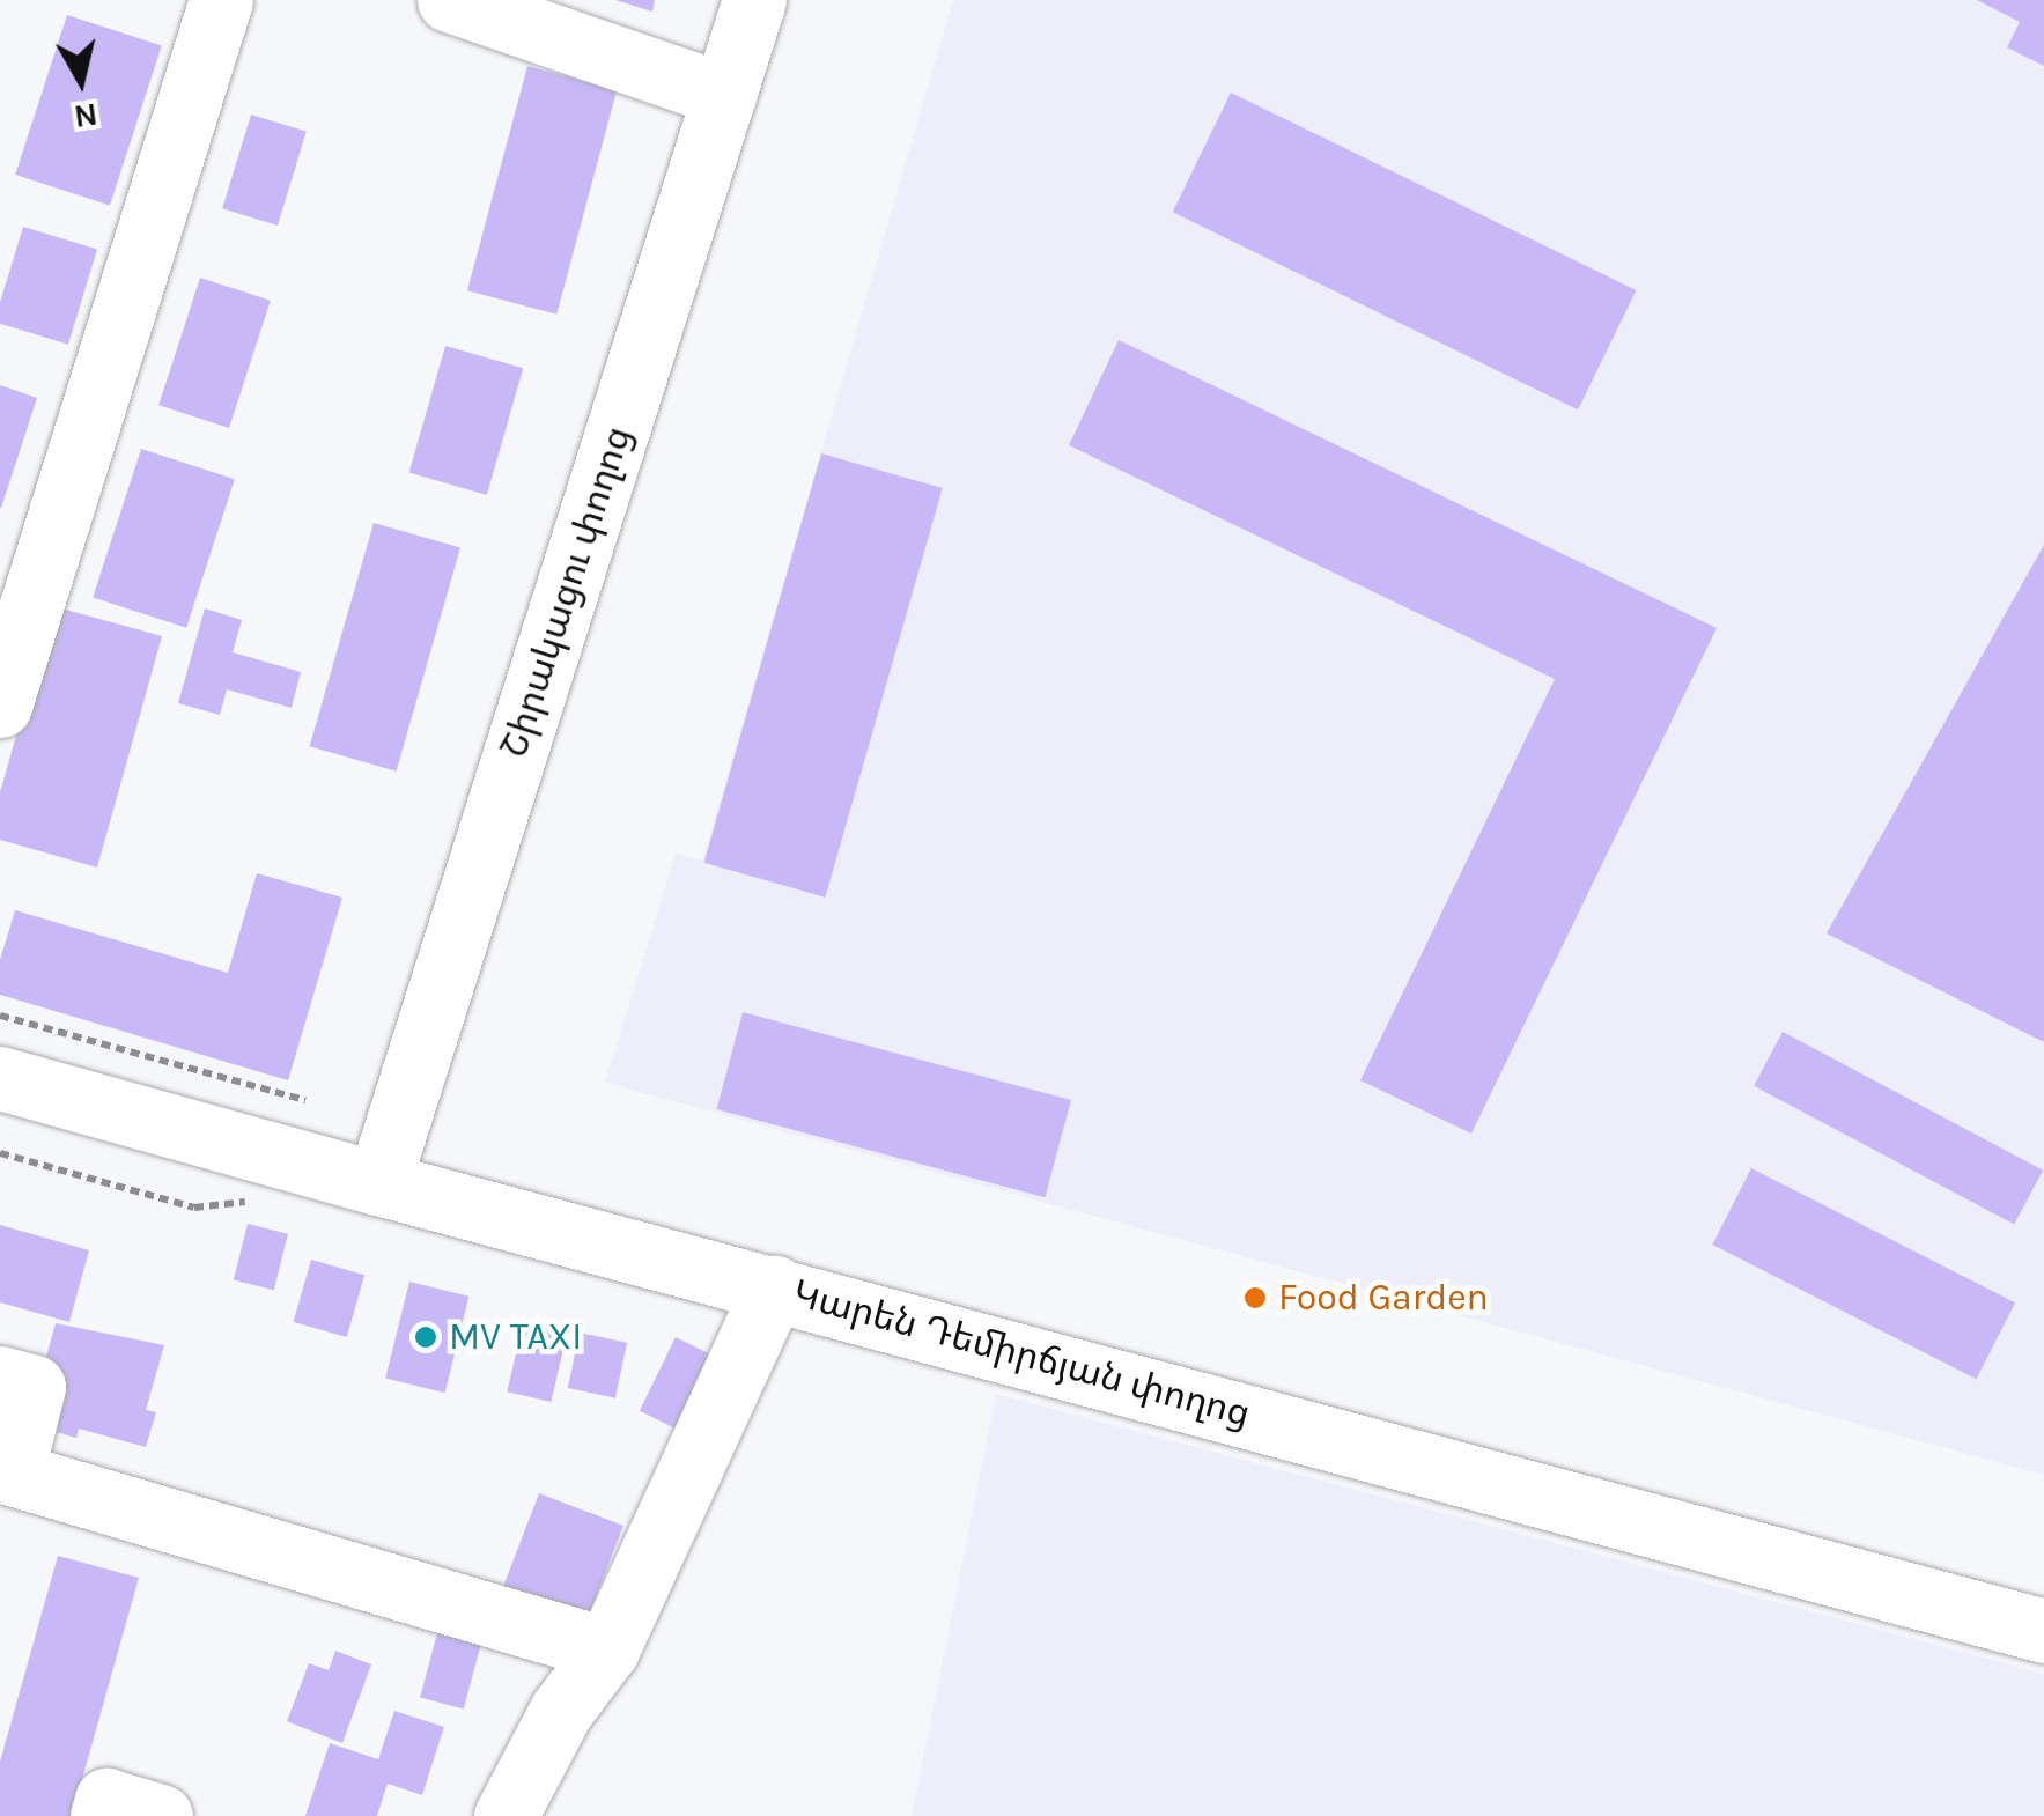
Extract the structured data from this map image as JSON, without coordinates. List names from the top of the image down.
{
  "streets": {
    "main road": ["Շիրակացու փողոց", "Կարեն Դեմիրճյան փողոց"]
  },
  "crossings": [
    ["Շիրակացու փողոց", "Կարեն Դեմիրճյան փողոց"]
  ],
  "places": ["Food Garden", "MV TAXI"],
  "north": "bottom"
}
